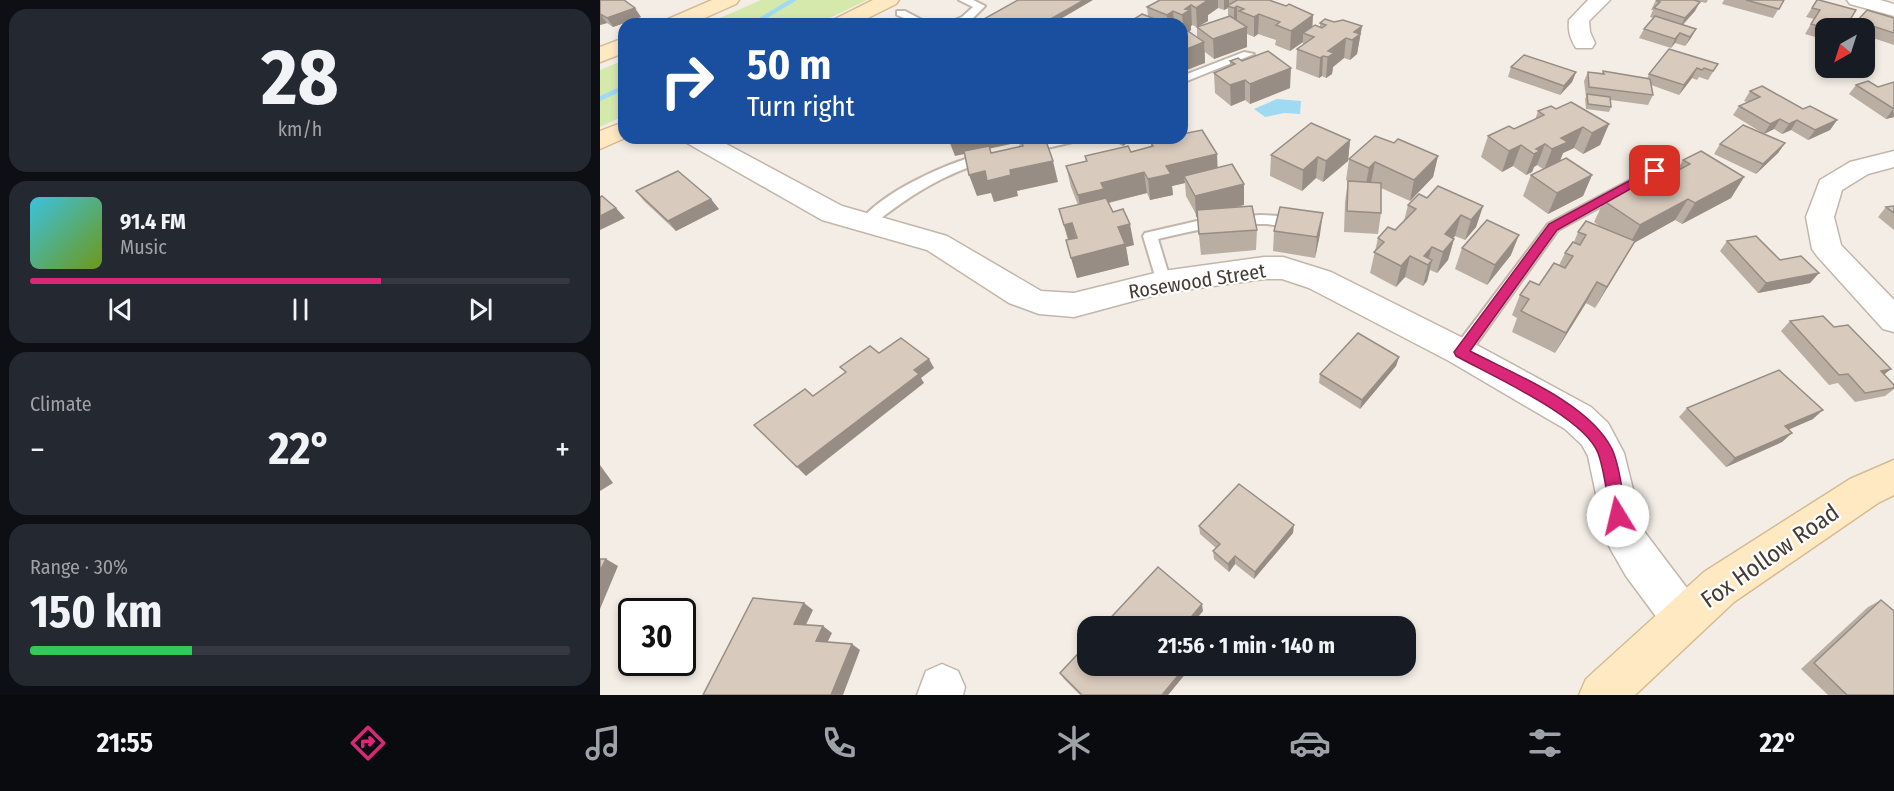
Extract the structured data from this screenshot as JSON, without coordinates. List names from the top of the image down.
{
  "streets": {
    "main road": ["Fox Hollow Road"],
    "street": ["Rosewood Street"]
  },
  "crossings": [
    ["Rosewood Street", "Fox Hollow Road"]
  ],
  "north": "bottom left",
  "page": {
    "tile": [
      ["28", "km/h"],
      "Climate",
      ["Range · 30%", "150 km"]
    ],
    "turn": ["50 m", "Turn right"],
    "song": ["91.4 FM", "Music"],
    "heat": ["−", "22°", "+"],
    "limit": "30",
    "trip": "21:56 · 1 min · 140 m",
    "tabs": ["21:55", "22°"]
  }
}
